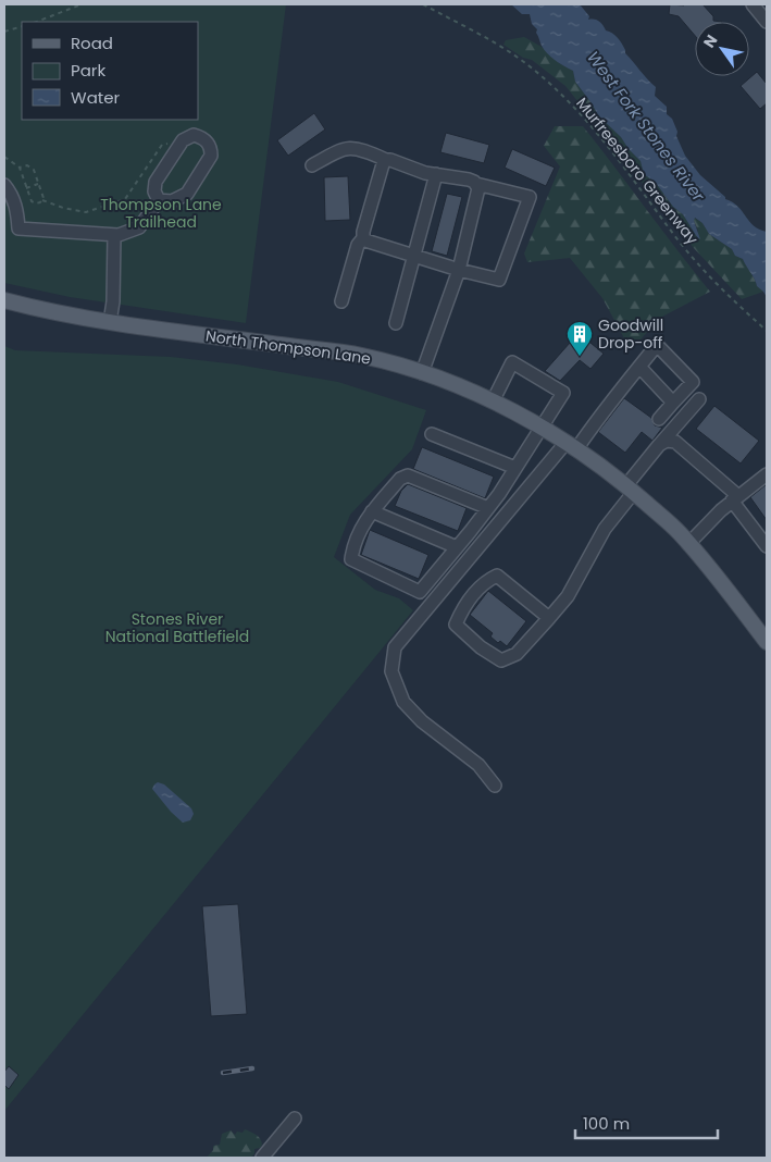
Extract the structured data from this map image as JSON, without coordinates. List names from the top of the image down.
{
  "streets": {
    "main road": ["North Thompson Lane"],
    "path": ["Murfreesboro Greenway"]
  },
  "water": ["West Fork Stones River"],
  "parks": ["Thompson Lane Trailhead", "Stones River National Battlefield"],
  "places": {
    "building": ["Goodwill Drop-off"]
  },
  "legend": ["Road", "Park", "Water"],
  "scale_bar": "100 m",
  "north": "top left"
}
